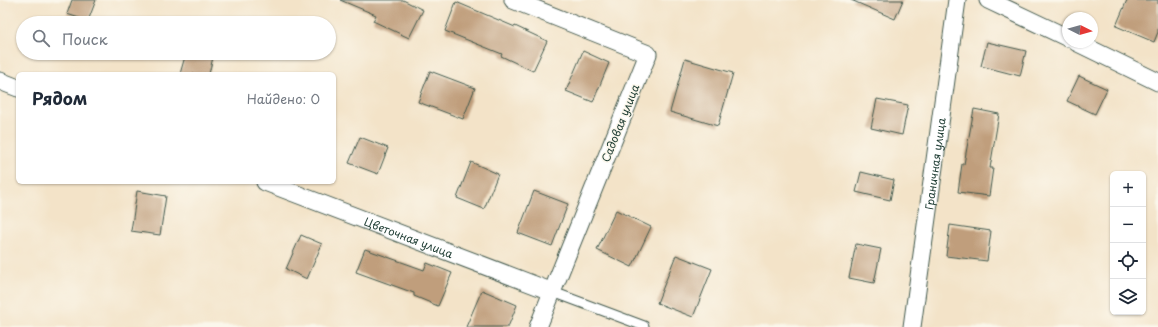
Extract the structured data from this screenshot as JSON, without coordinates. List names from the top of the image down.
{
  "streets": {
    "street": ["Садовая улица", "Граничная улица", "Цветочная улица"]
  },
  "crossings": [
    ["Садовая улица", "Цветочная улица"]
  ],
  "north": "right",
  "page": {
    "search": "Поиск",
    "heading": ["Рядом", "Найдено: 0"],
    "map_buttons": ["+", "−"]
  }
}
